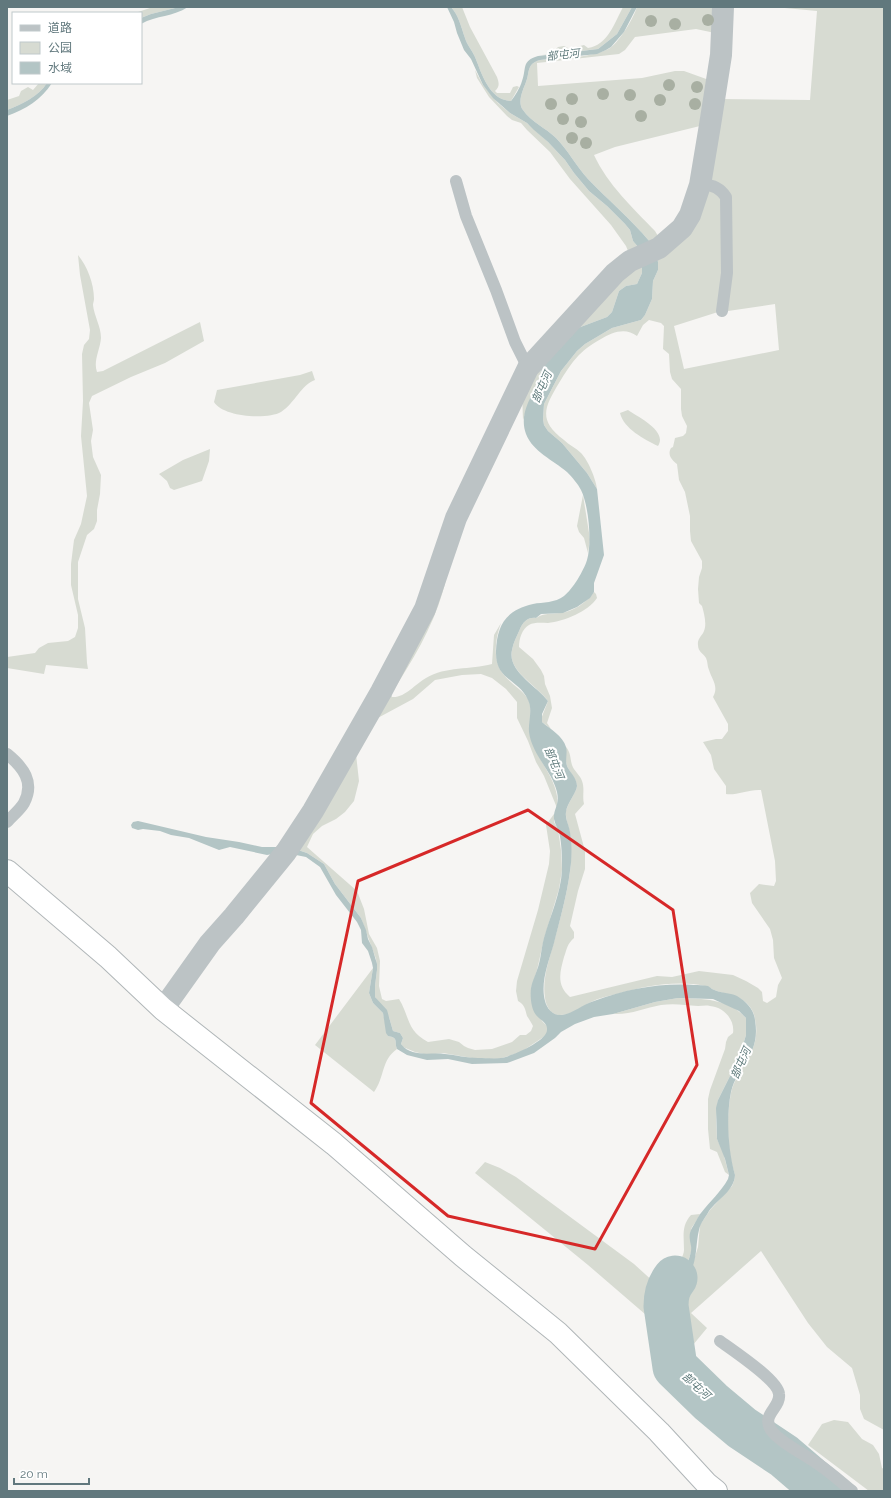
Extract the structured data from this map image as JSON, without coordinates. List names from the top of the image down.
{
  "water": ["部屯河"],
  "legend": ["道路", "公园", "水域"],
  "scale_bar": "20 m"
}
